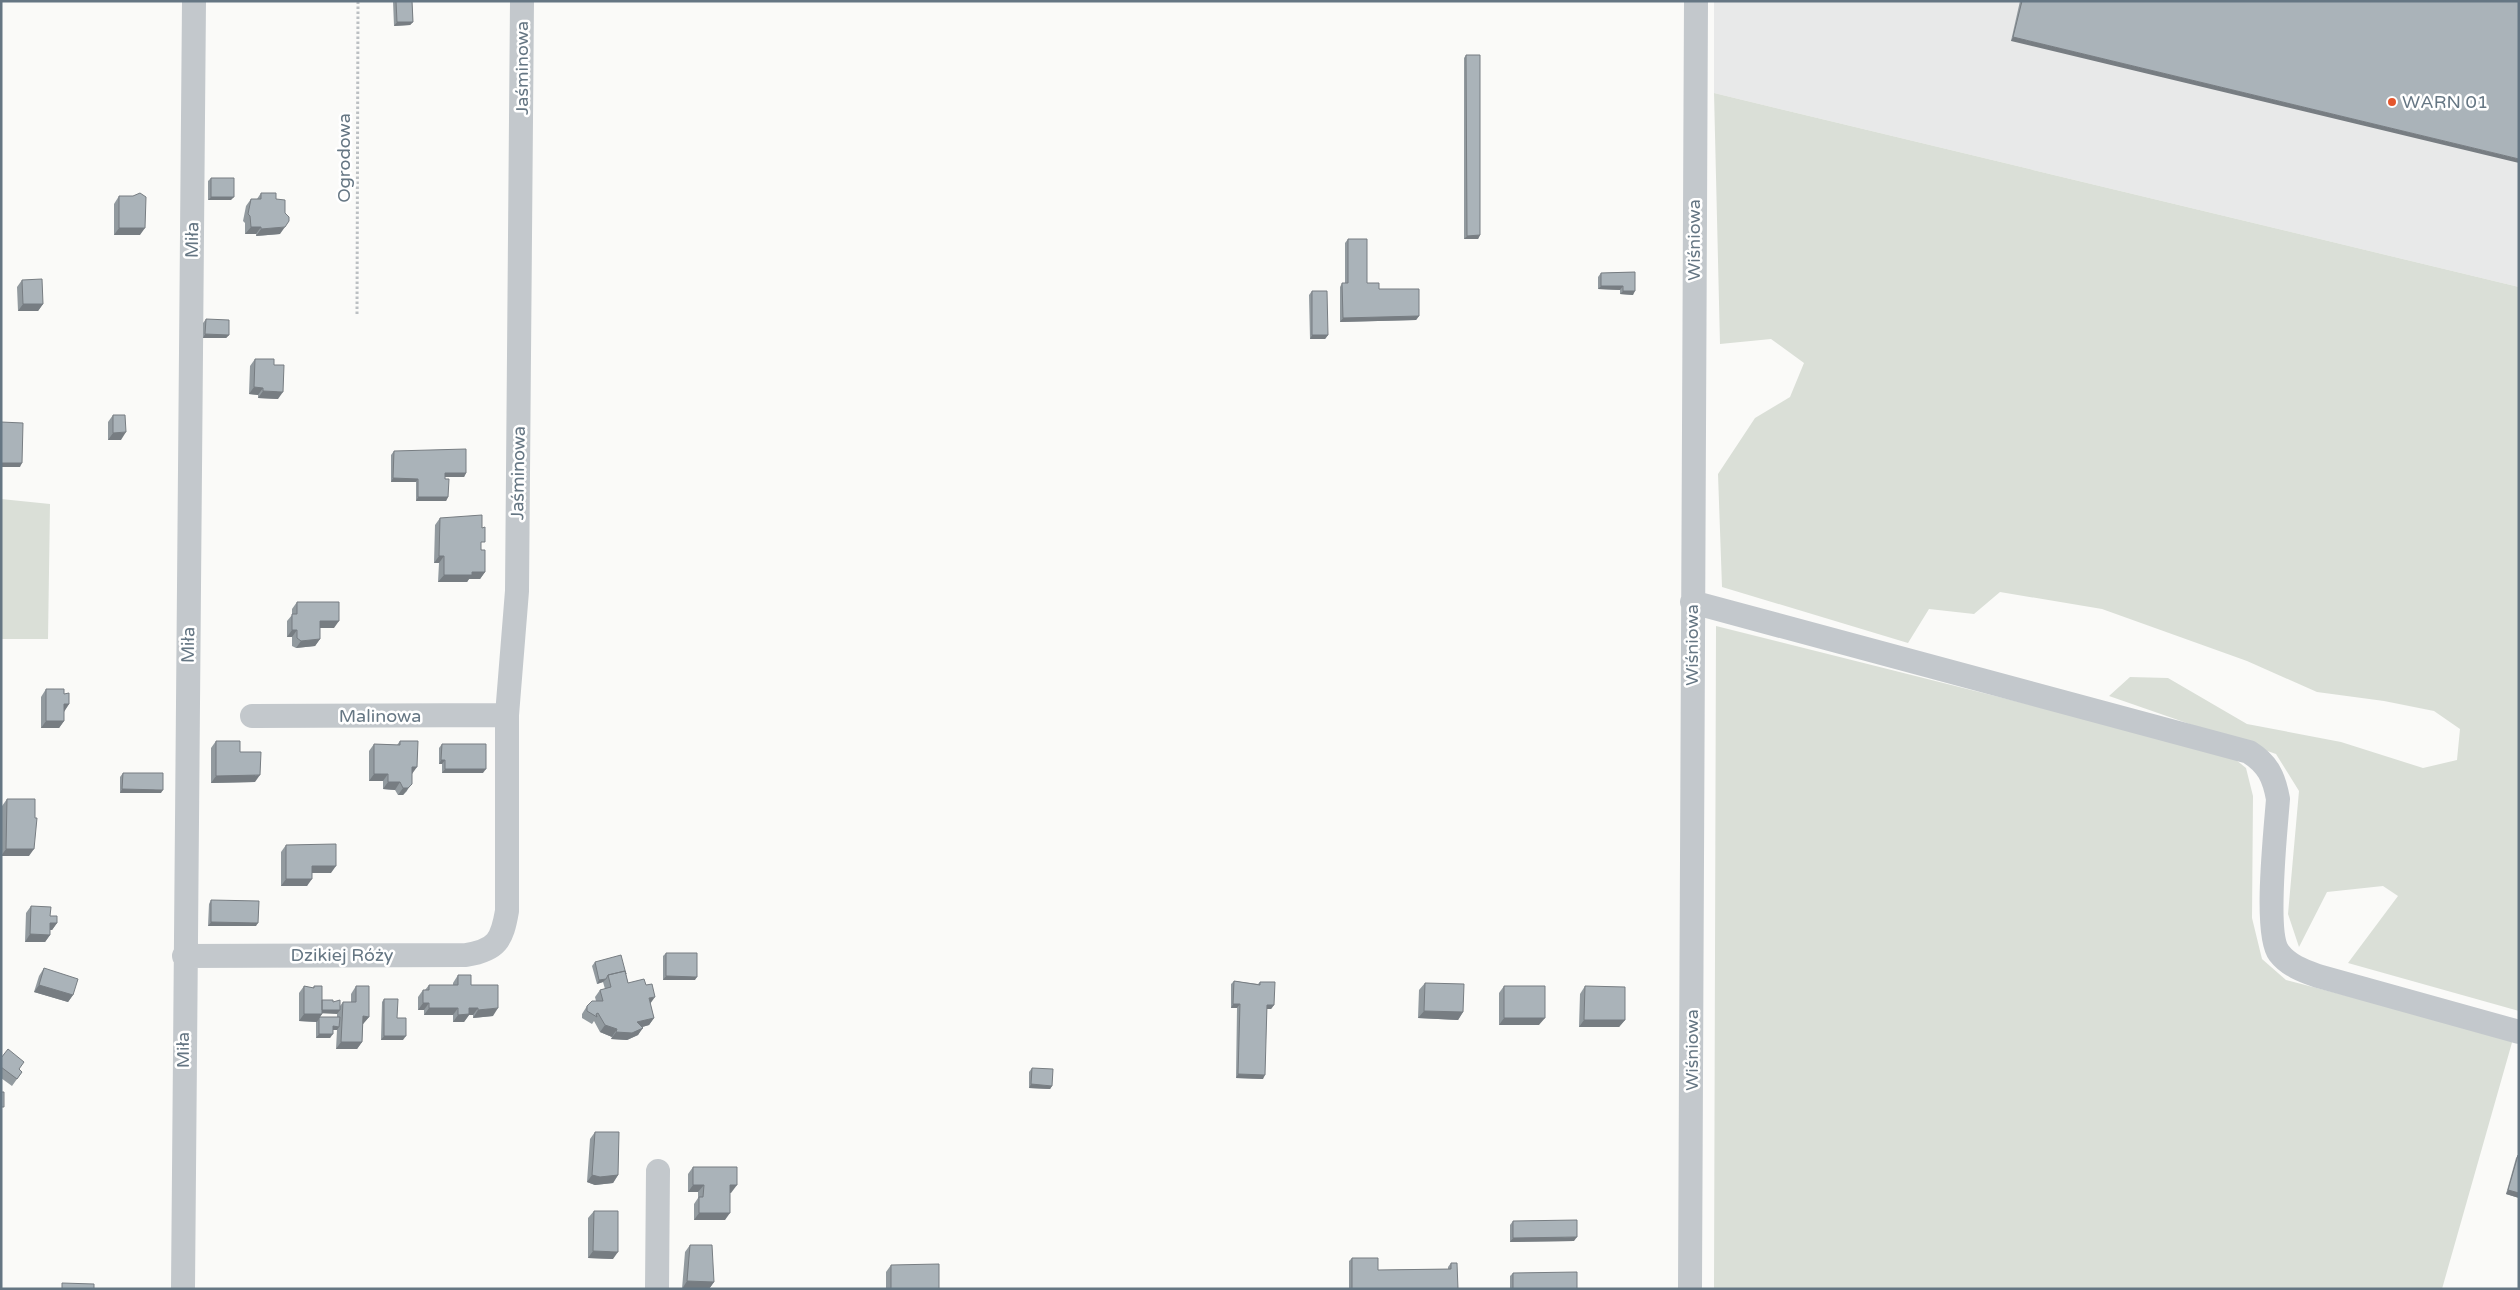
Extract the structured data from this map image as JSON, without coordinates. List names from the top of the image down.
{
  "streets": {
    "street": [
      "Jaśminowa",
      "Miła",
      "Wiśniowa",
      "Malinowa",
      "Dzikiej Róży"
    ],
    "path": ["Ogrodowa"]
  },
  "crossings": [
    ["Jaśminowa", "Malinowa"],
    ["Jaśminowa", "Dzikiej Róży"],
    ["Miła", "Dzikiej Róży"]
  ],
  "places": ["WARN 01"]
}
